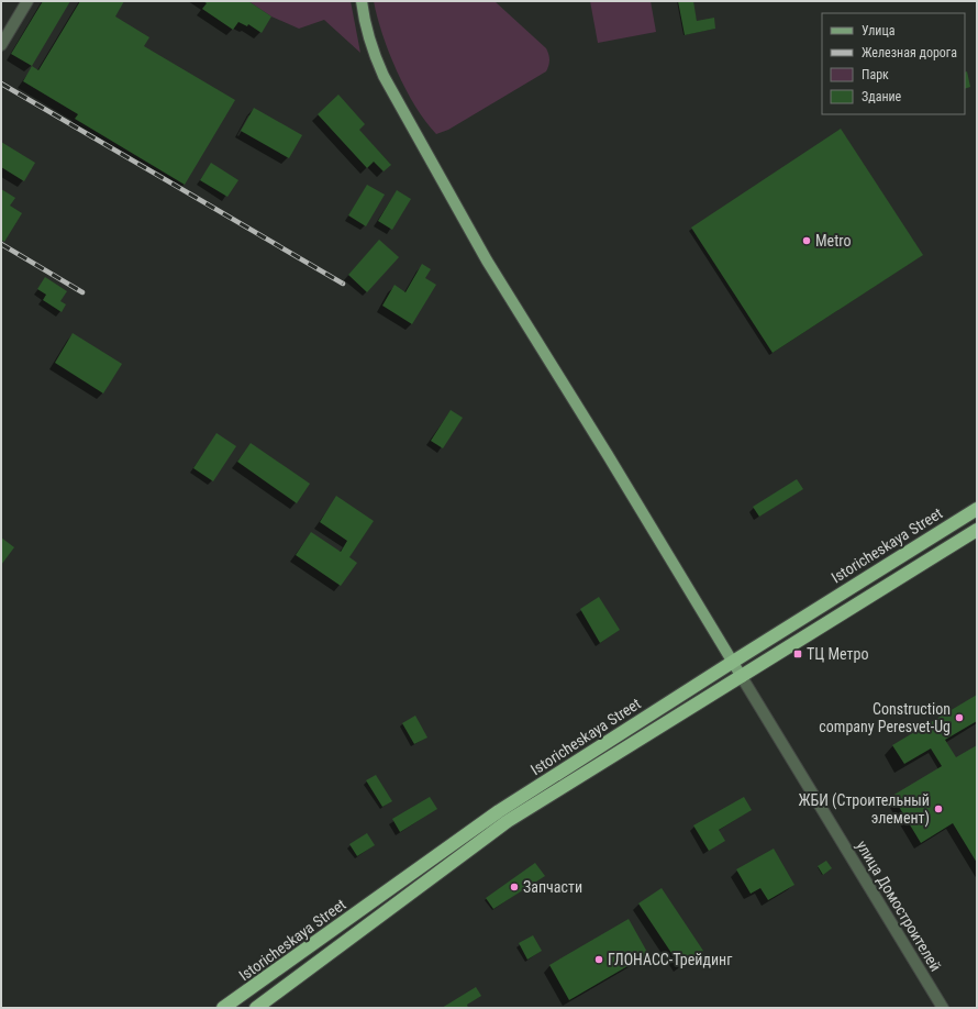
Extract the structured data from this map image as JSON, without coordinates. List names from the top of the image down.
{
  "streets": {
    "highway": ["Istoricheskaya Street"],
    "main road": ["улица Домостроителей"]
  },
  "crossings": [
    ["Istoricheskaya Street", "улица Домостроителей"]
  ],
  "places": {
    "other": [
      "Metro",
      "Construction company Peresvet-Ug",
      "ЖБИ (Строительный элемент)",
      "Запчасти",
      "ГЛОНАСС-Трейдинг"
    ],
    "transit": ["ТЦ Метро"]
  },
  "legend": [
    "Улица",
    "Железная дорога",
    "Парк",
    "Здание"
  ]
}
